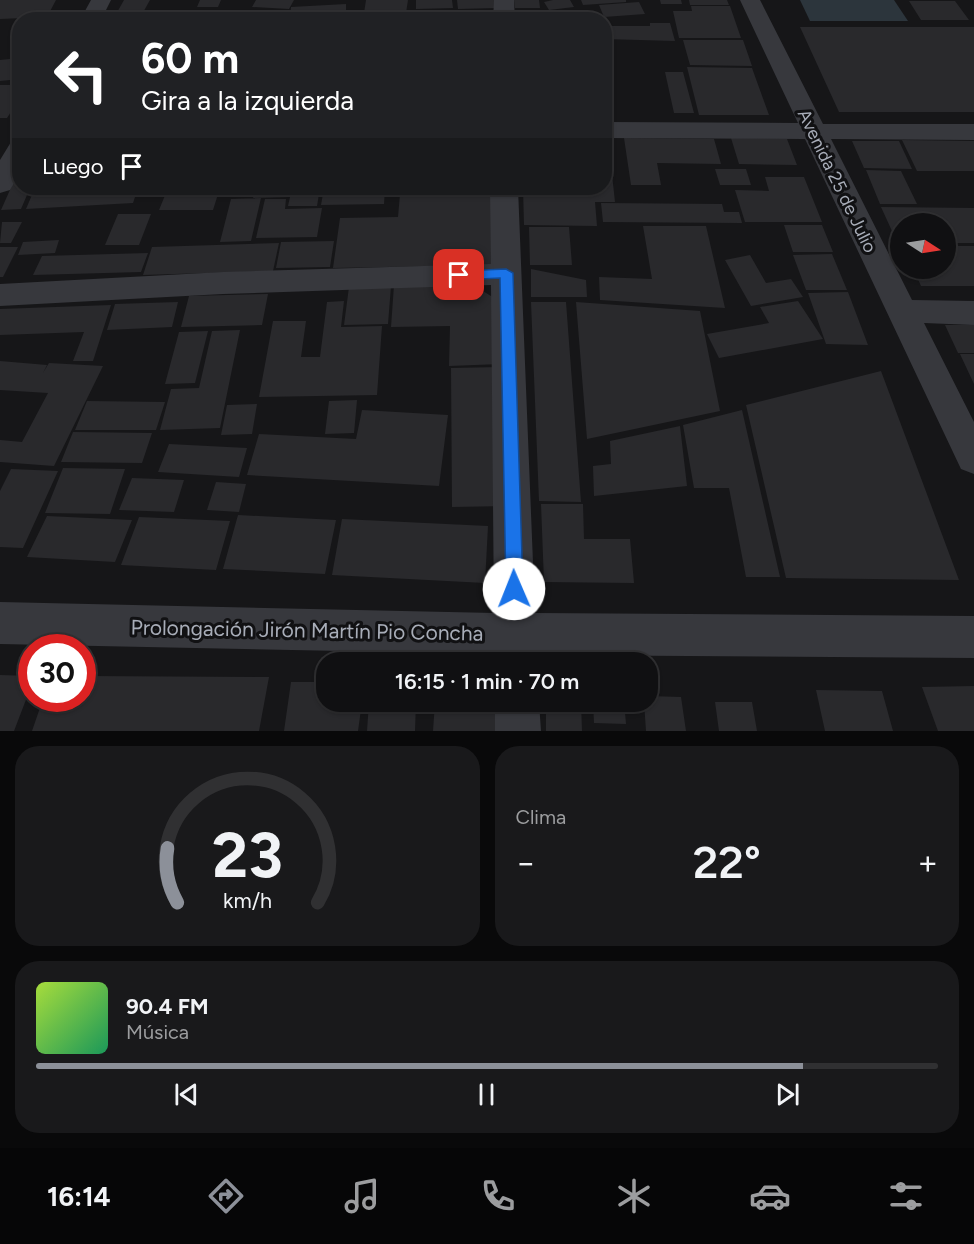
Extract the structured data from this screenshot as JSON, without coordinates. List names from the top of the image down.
{
  "streets": {
    "street": ["Avenida 25 de Julio", "Prolongación Jirón Martín Pio Concha"]
  },
  "north": "right",
  "page": {
    "turn": ["60 m", "Gira a la izquierda"],
    "then": "Luego",
    "limit": "30",
    "trip": "16:15 · 1 min · 70 m",
    "tile": "Clima",
    "heat": ["−", "22°", "+"],
    "song": ["90.4 FM", "Música"],
    "tabs": "16:14",
    "gauge": ["23", "km/h"]
  }
}
